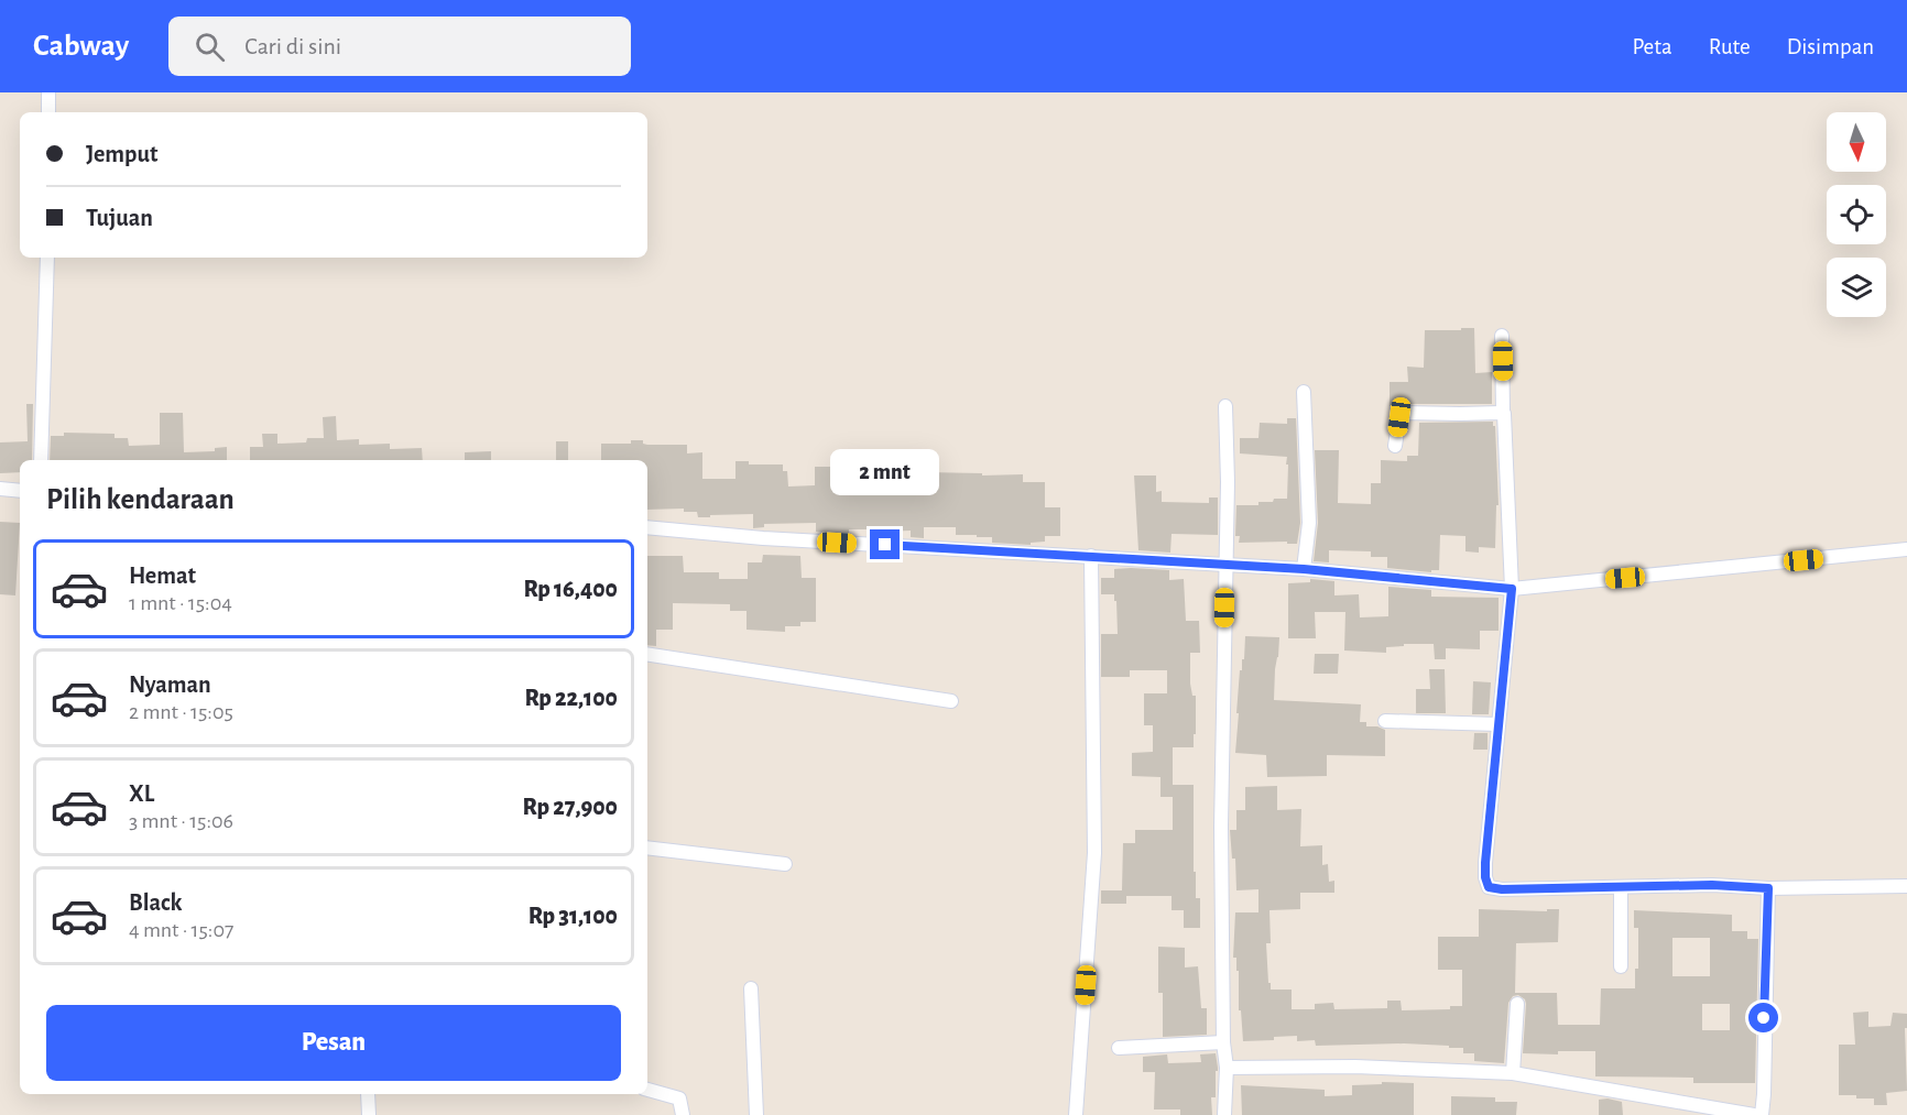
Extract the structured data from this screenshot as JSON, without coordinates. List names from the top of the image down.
{
  "north": "bottom",
  "page": {
    "header": "Cabway",
    "search": "Cari di sini",
    "nav": ["Peta", "Rute", "Disimpan"],
    "banner": ["Jemput", "Tujuan"],
    "bubble": "2 mnt",
    "heading": "Pilih kendaraan",
    "list": [
      {
        "name": "Hemat",
        "note": "1 mnt · 15:04",
        "value": "Rp 16,400"
      },
      {
        "name": "Nyaman",
        "note": "2 mnt · 15:05",
        "value": "Rp 22,100"
      },
      {
        "name": "XL",
        "note": "3 mnt · 15:06",
        "value": "Rp 27,900"
      },
      {
        "name": "Black",
        "note": "4 mnt · 15:07",
        "value": "Rp 31,100"
      }
    ],
    "buttons": "Pesan"
  }
}
